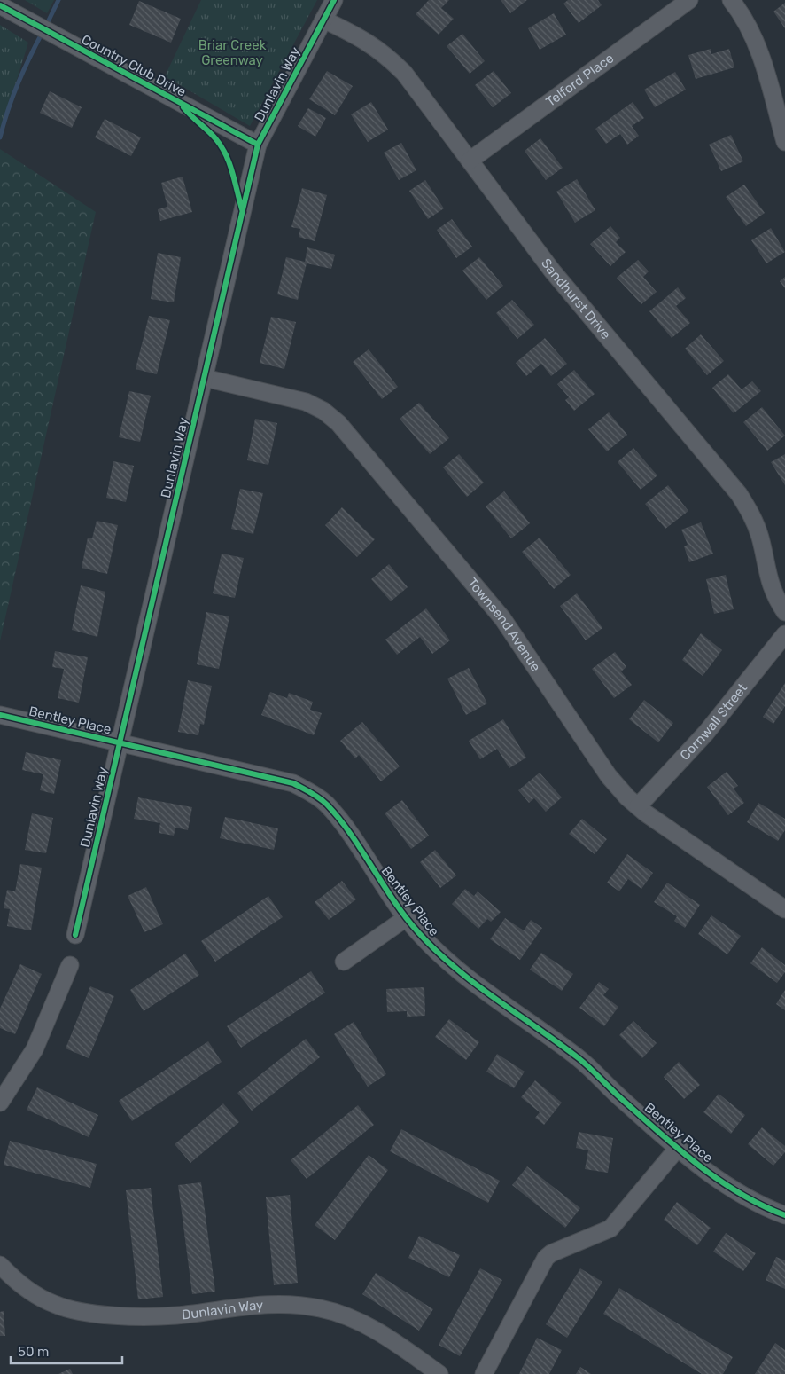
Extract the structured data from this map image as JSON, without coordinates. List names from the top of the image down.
{
  "streets": {
    "street": [
      "Country Club Drive",
      "Telford Place",
      "Dunlavin Way",
      "Sandhurst Drive",
      "Townsend Avenue",
      "Bentley Place",
      "Cornwall Street"
    ]
  },
  "crossings": [
    ["Country Club Drive", "Dunlavin Way"],
    ["Telford Place", "Sandhurst Drive"],
    ["Dunlavin Way", "Sandhurst Drive"],
    ["Dunlavin Way", "Townsend Avenue"],
    ["Dunlavin Way", "Bentley Place"],
    ["Townsend Avenue", "Cornwall Street"]
  ],
  "parks": ["Briar Creek Greenway"],
  "scale_bar": "50 m"
}
